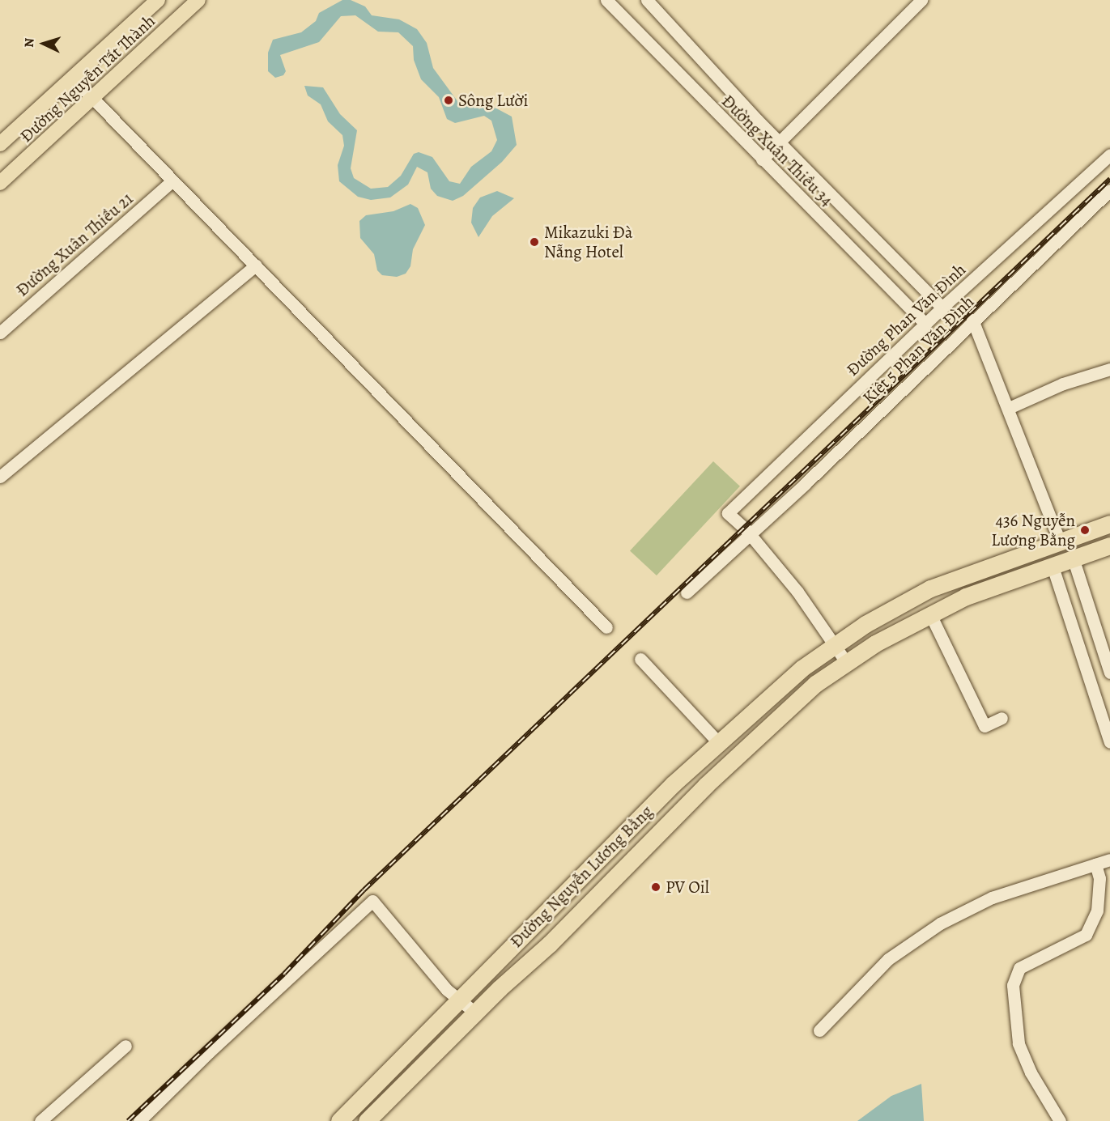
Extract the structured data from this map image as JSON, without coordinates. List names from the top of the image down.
{
  "streets": {
    "highway": ["Đường Nguyễn Lương Bằng"],
    "main road": ["Đường Nguyễn Tất Thành"],
    "street": [
      "Đường Xuân Thiều 34",
      "Đường Xuân Thiều 21",
      "Đường Phan Văn Đình",
      "Kiệt 5 Phan Văn Đình"
    ]
  },
  "crossings": [
    ["Đường Xuân Thiều 34", "Đường Phan Văn Đình"],
    ["Đường Phan Văn Đình", "Kiệt 5 Phan Văn Đình"]
  ],
  "places": [
    "Sông Lười",
    "Mikazuki Đà Nẵng Hotel",
    "436 Nguyễn Lương Bằng",
    "PV Oil"
  ],
  "north": "left"
}
